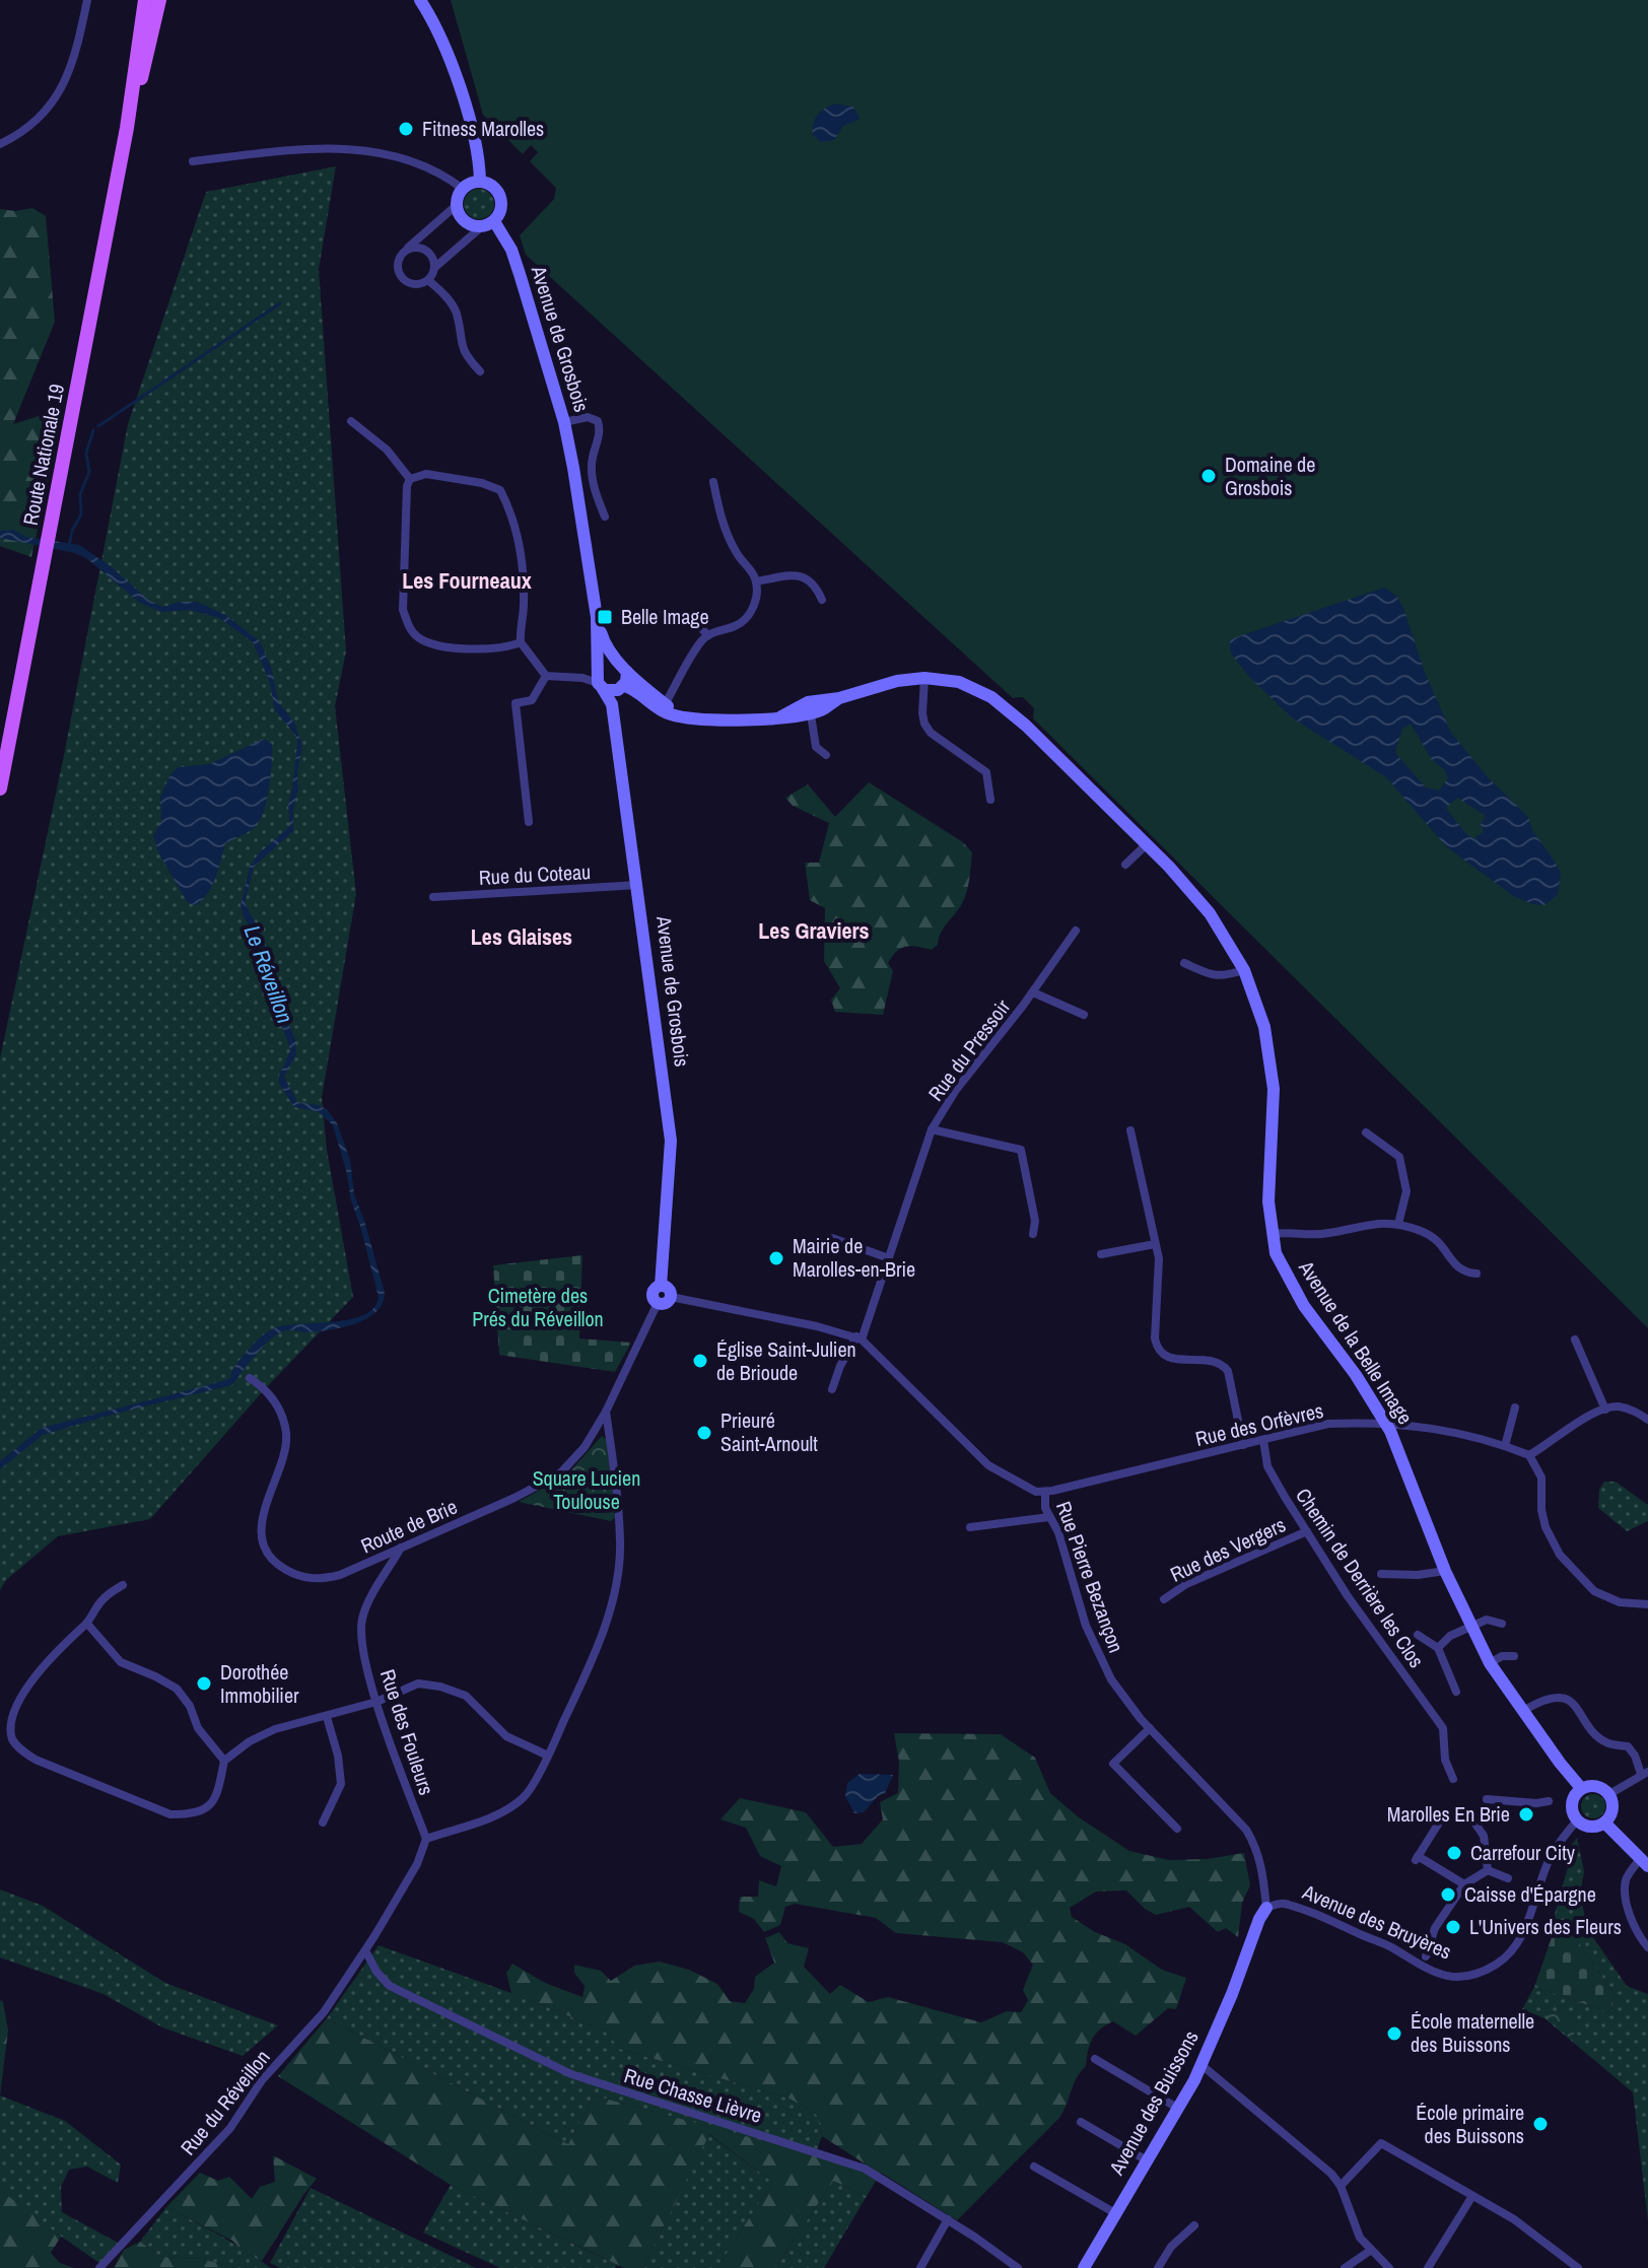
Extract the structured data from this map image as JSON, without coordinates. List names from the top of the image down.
{
  "streets": {
    "main road": ["Route Nationale 19"],
    "street": [
      "Avenue de Grosbois",
      "Rue du Coteau",
      "Rue du Pressoir",
      "Avenue de la Belle Image",
      "Rue des Orfèvres",
      "Route de Brie",
      "Rue des Vergers",
      "Rue Pierre Bezançon",
      "Chemin de Derrière les Clos",
      "Rue des Fouleurs",
      "Avenue des Bruyères",
      "Rue Chasse Lièvre",
      "Rue du Réveillon",
      "Avenue des Buissons"
    ]
  },
  "crossings": [
    ["Avenue de Grosbois", "Rue du Coteau"],
    ["Avenue de Grosbois", "Avenue de la Belle Image"],
    ["Avenue de Grosbois", "Route de Brie"],
    ["Rue du Pressoir", "Rue Pierre Bezançon"],
    ["Avenue de la Belle Image", "Rue des Orfèvres"],
    ["Avenue de la Belle Image", "Avenue des Bruyères"],
    ["Rue des Orfèvres", "Rue Pierre Bezançon"],
    ["Rue des Orfèvres", "Chemin de Derrière les Clos"],
    ["Route de Brie", "Rue des Fouleurs"],
    ["Rue des Vergers", "Chemin de Derrière les Clos"],
    ["Rue Pierre Bezançon", "Avenue des Bruyères"],
    ["Rue Pierre Bezançon", "Avenue des Buissons"],
    ["Rue des Fouleurs", "Rue du Réveillon"],
    ["Avenue des Bruyères", "Avenue des Buissons"],
    ["Rue Chasse Lièvre", "Rue du Réveillon"]
  ],
  "districts": ["Les Fourneaux", "Les Graviers", "Les Glaises"],
  "water": ["Le Réveillon"],
  "parks": ["Cimetère des Prés du Réveillon", "Square Lucien Toulouse"],
  "places": {
    "other": [
      "Fitness Marolles",
      "Domaine de Grosbois",
      "Mairie de Marolles-en-Brie",
      "Église Saint-Julien de Brioude",
      "Prieuré Saint-Arnoult",
      "Dorothée Immobilier",
      "Marolles En Brie",
      "Carrefour City",
      "Caisse d'Épargne",
      "L'Univers des Fleurs",
      "École maternelle des Buissons",
      "École primaire des Buissons"
    ],
    "transit": ["Belle Image"]
  }
}
